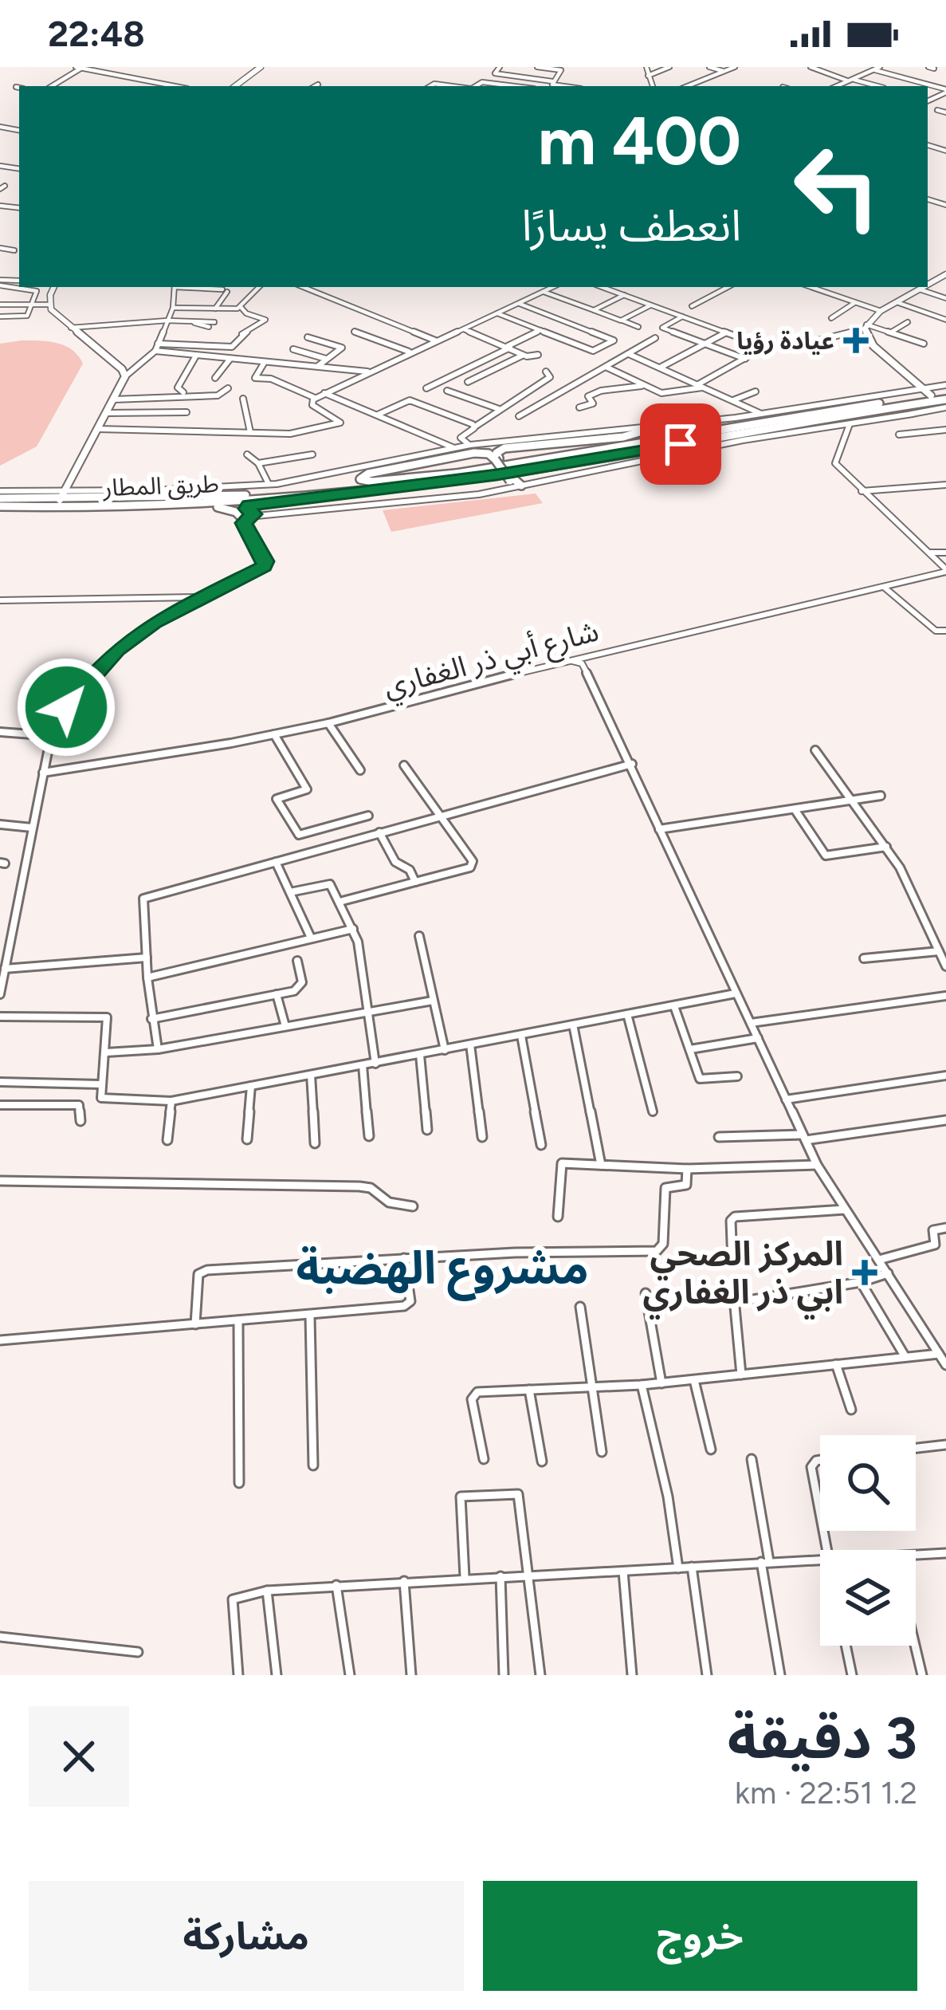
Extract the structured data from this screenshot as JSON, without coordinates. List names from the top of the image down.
{
  "streets": {
    "highway": ["طريق المطار"],
    "street": ["شارع أبي ذر الغفاري"]
  },
  "districts": ["مشروع الهضبة"],
  "places": {
    "health": ["عيادة رؤيا", "المركز الصحي ابي ذر الغفاري"]
  },
  "page": {
    "status": "22:48",
    "turn": ["400 m", "انعطف يسارًا"],
    "heading": ["3 دقيقة", "1.2 km · 22:51"],
    "buttons": ["خروج", "مشاركة"]
  }
}
